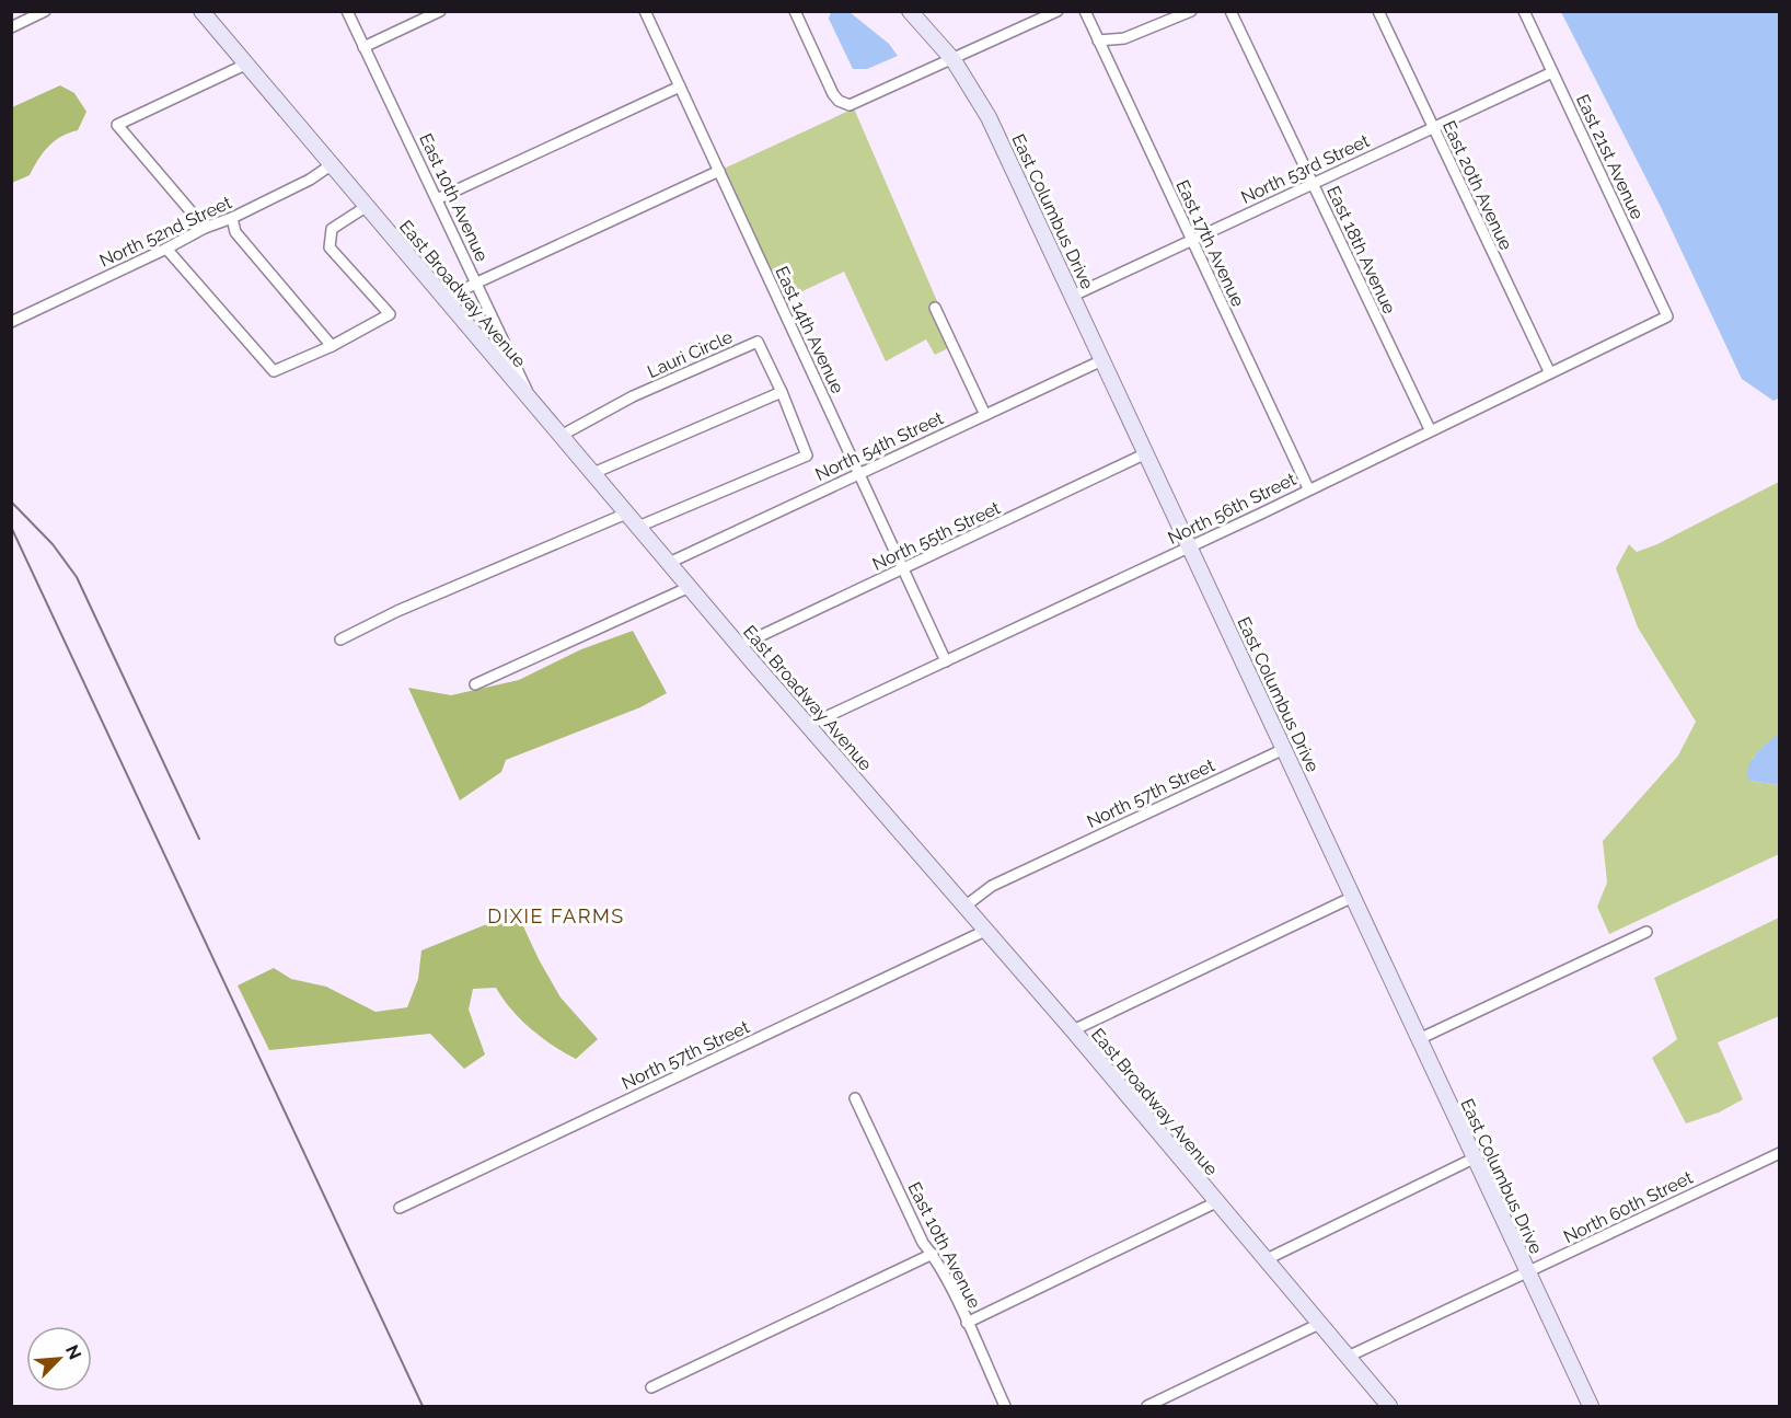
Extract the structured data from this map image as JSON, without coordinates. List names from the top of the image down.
{
  "streets": {
    "street": [
      "East 21st Avenue",
      "North 53rd Street",
      "East 20th Avenue",
      "East 10th Avenue",
      "East Columbus Drive",
      "North 52nd Street",
      "East 17th Avenue",
      "East 18th Avenue",
      "East Broadway Avenue",
      "East 14th Avenue",
      "Lauri Circle",
      "North 54th Street",
      "North 56th Street",
      "North 55th Street",
      "North 57th Street",
      "North 60th Street"
    ]
  },
  "crossings": [
    ["East 21st Avenue", "North 53rd Street"],
    ["East 21st Avenue", "North 56th Street"],
    ["North 53rd Street", "East 20th Avenue"],
    ["North 53rd Street", "East Columbus Drive"],
    ["North 53rd Street", "East 17th Avenue"],
    ["North 53rd Street", "East 18th Avenue"],
    ["East 20th Avenue", "North 56th Street"],
    ["East 10th Avenue", "East Broadway Avenue"],
    ["East Columbus Drive", "North 54th Street"],
    ["East Columbus Drive", "North 56th Street"],
    ["East Columbus Drive", "North 55th Street"],
    ["East Columbus Drive", "North 57th Street"],
    ["East Columbus Drive", "North 60th Street"],
    ["North 52nd Street", "East Broadway Avenue"],
    ["East 17th Avenue", "North 56th Street"],
    ["East 18th Avenue", "North 56th Street"],
    ["East Broadway Avenue", "Lauri Circle"],
    ["East Broadway Avenue", "North 54th Street"],
    ["East Broadway Avenue", "North 56th Street"],
    ["East Broadway Avenue", "North 55th Street"],
    ["East Broadway Avenue", "North 57th Street"],
    ["East Broadway Avenue", "North 60th Street"],
    ["East 14th Avenue", "North 54th Street"],
    ["East 14th Avenue", "North 56th Street"],
    ["East 14th Avenue", "North 55th Street"]
  ],
  "districts": ["DIXIE FARMS"],
  "north": "top right"
}
